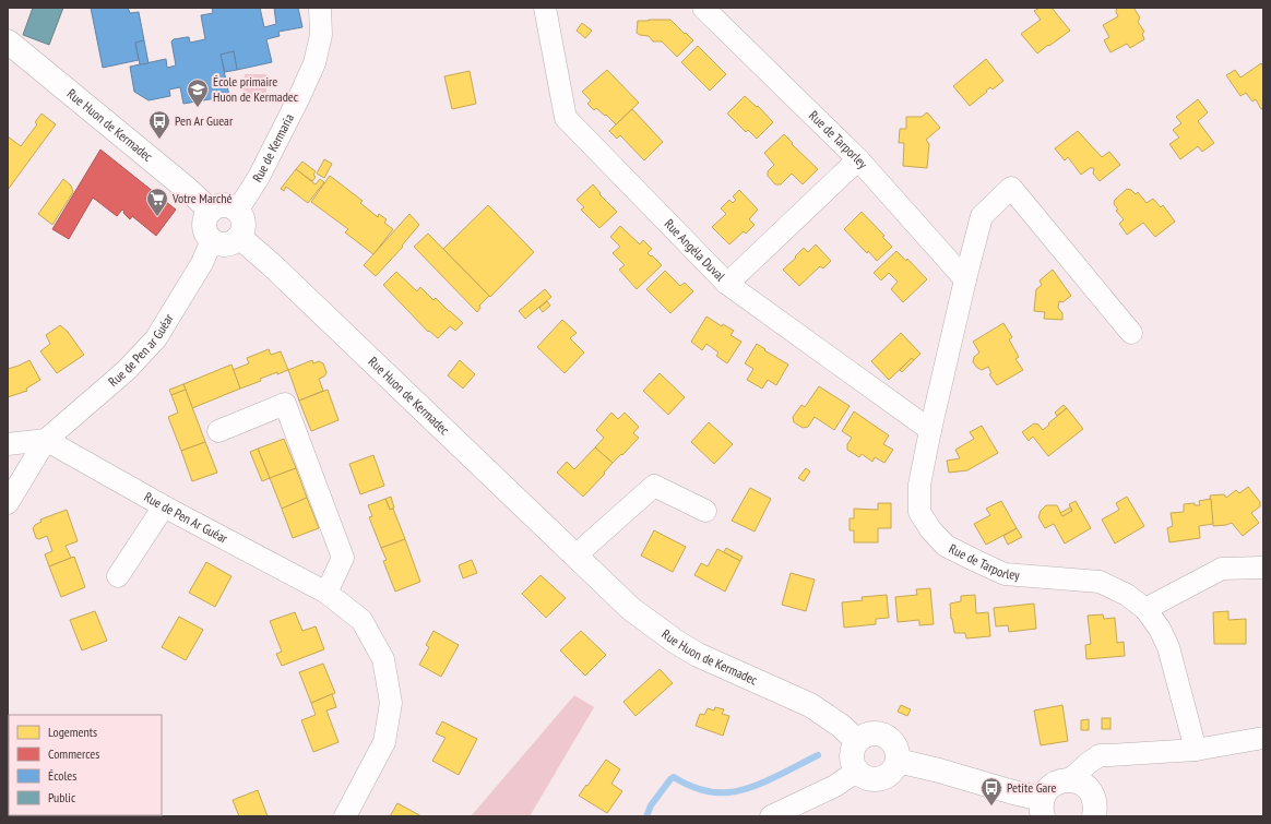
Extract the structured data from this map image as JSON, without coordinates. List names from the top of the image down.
{
  "streets": {
    "street": [
      "Rue Huon de Kermadec",
      "Rue de Tarporley",
      "Rue de Kermaria",
      "Rue Angéla Duval",
      "Rue de Pen ar Guéar",
      "Rue de Pen Ar Guéar"
    ]
  },
  "crossings": [
    ["Rue Huon de Kermadec", "Rue de Kermaria"],
    ["Rue Huon de Kermadec", "Rue de Pen ar Guéar"],
    ["Rue de Tarporley", "Rue Angéla Duval"],
    ["Rue de Kermaria", "Rue de Pen ar Guéar"],
    ["Rue de Pen ar Guéar", "Rue de Pen Ar Guéar"]
  ],
  "places": {
    "school or university": ["École primaire Huon de Kermadec"],
    "bus stop": ["Pen Ar Guear", "Petite Gare"],
    "supermarket": ["Votre Marché"]
  },
  "legend": [
    "Logements",
    "Commerces",
    "Écoles",
    "Public"
  ]
}
